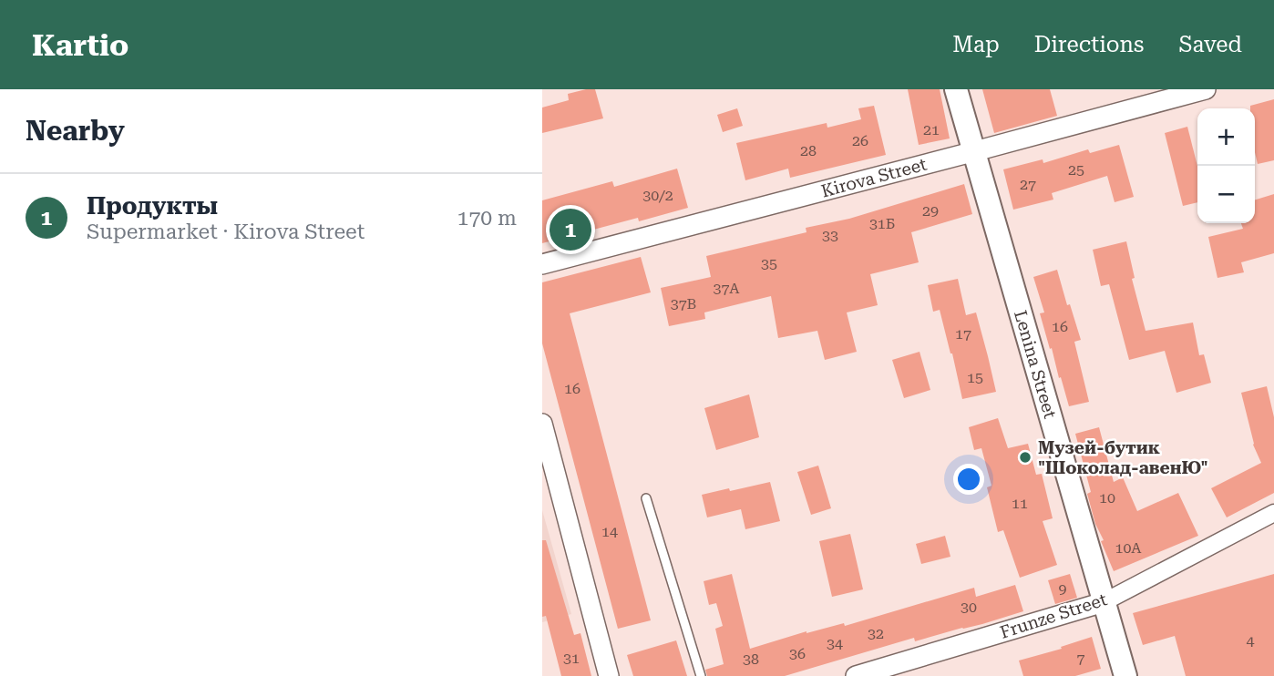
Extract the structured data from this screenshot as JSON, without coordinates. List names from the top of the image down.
{
  "streets": {
    "main road": ["Lenina Street"],
    "street": ["Kirova Street", "Frunze Street"]
  },
  "crossings": [
    ["Kirova Street", "Lenina Street"],
    ["Lenina Street", "Frunze Street"]
  ],
  "places": ["Музей-бутик \"Шоколад-авенЮ\""],
  "house_numbers": [
    "21",
    "26",
    "28",
    "25",
    "27",
    "30/2",
    "29",
    "31Б",
    "33",
    "35",
    "37А",
    "37В",
    "16",
    "17",
    "15",
    "16",
    "10",
    "11",
    "14",
    "10А",
    "9",
    "30",
    "32",
    "4",
    "34",
    "36",
    "31",
    "7",
    "38"
  ],
  "page": {
    "header": "Kartio",
    "nav": ["Map", "Directions", "Saved"],
    "heading": "Nearby",
    "map_buttons": ["+", "−"],
    "list": [
      {
        "mark": "1",
        "name": "Продукты",
        "note": "Supermarket · Kirova Street",
        "value": "170 m"
      }
    ],
    "pins": "1"
  }
}
